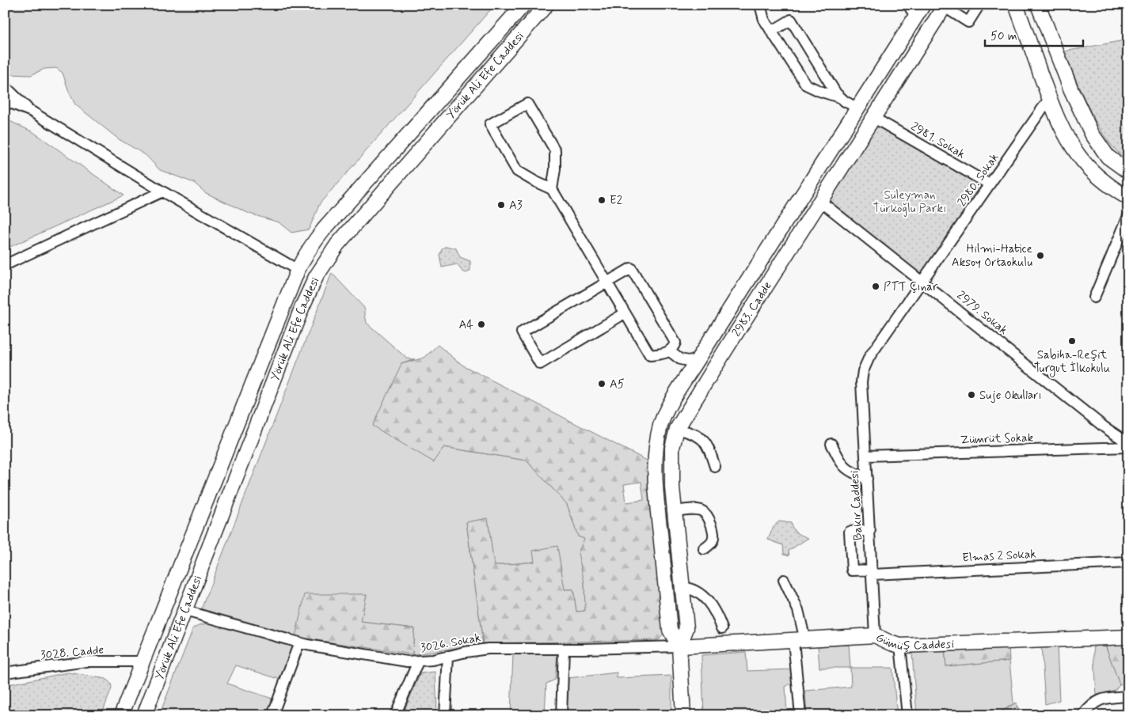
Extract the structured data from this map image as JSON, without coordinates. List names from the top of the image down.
{
  "streets": {
    "street": [
      "Yörük Ali Efe Caddesi",
      "2981. Sokak",
      "2980. Sokak",
      "2983. Cadde",
      "2979. Sokak",
      "Zümrüt Sokak",
      "Bakır Caddesi",
      "Elmas 2 Sokak",
      "Gümüş Caddesi",
      "3026. Sokak",
      "3028. Cadde"
    ]
  },
  "crossings": [
    ["Yörük Ali Efe Caddesi", "3026. Sokak"],
    ["Yörük Ali Efe Caddesi", "3028. Cadde"],
    ["2981. Sokak", "2980. Sokak"],
    ["2981. Sokak", "2983. Cadde"],
    ["2980. Sokak", "2979. Sokak"],
    ["2980. Sokak", "Bakır Caddesi"],
    ["2983. Cadde", "2979. Sokak"],
    ["2983. Cadde", "Gümüş Caddesi"],
    ["2983. Cadde", "3026. Sokak"],
    ["Zümrüt Sokak", "Bakır Caddesi"],
    ["Bakır Caddesi", "Elmas 2 Sokak"],
    ["Bakır Caddesi", "Gümüş Caddesi"],
    ["Gümüş Caddesi", "3026. Sokak"]
  ],
  "parks": ["Süleyman Türkoğlu Parkı"],
  "places": [
    "E2",
    "A3",
    "Hilmi-Hatice Aksoy Ortaokulu",
    "PTT Çınar",
    "A4",
    "Sabiha-Reşit Turgut İlkokulu",
    "A5",
    "Suje Okulları"
  ],
  "scale_bar": "50 m"
}
